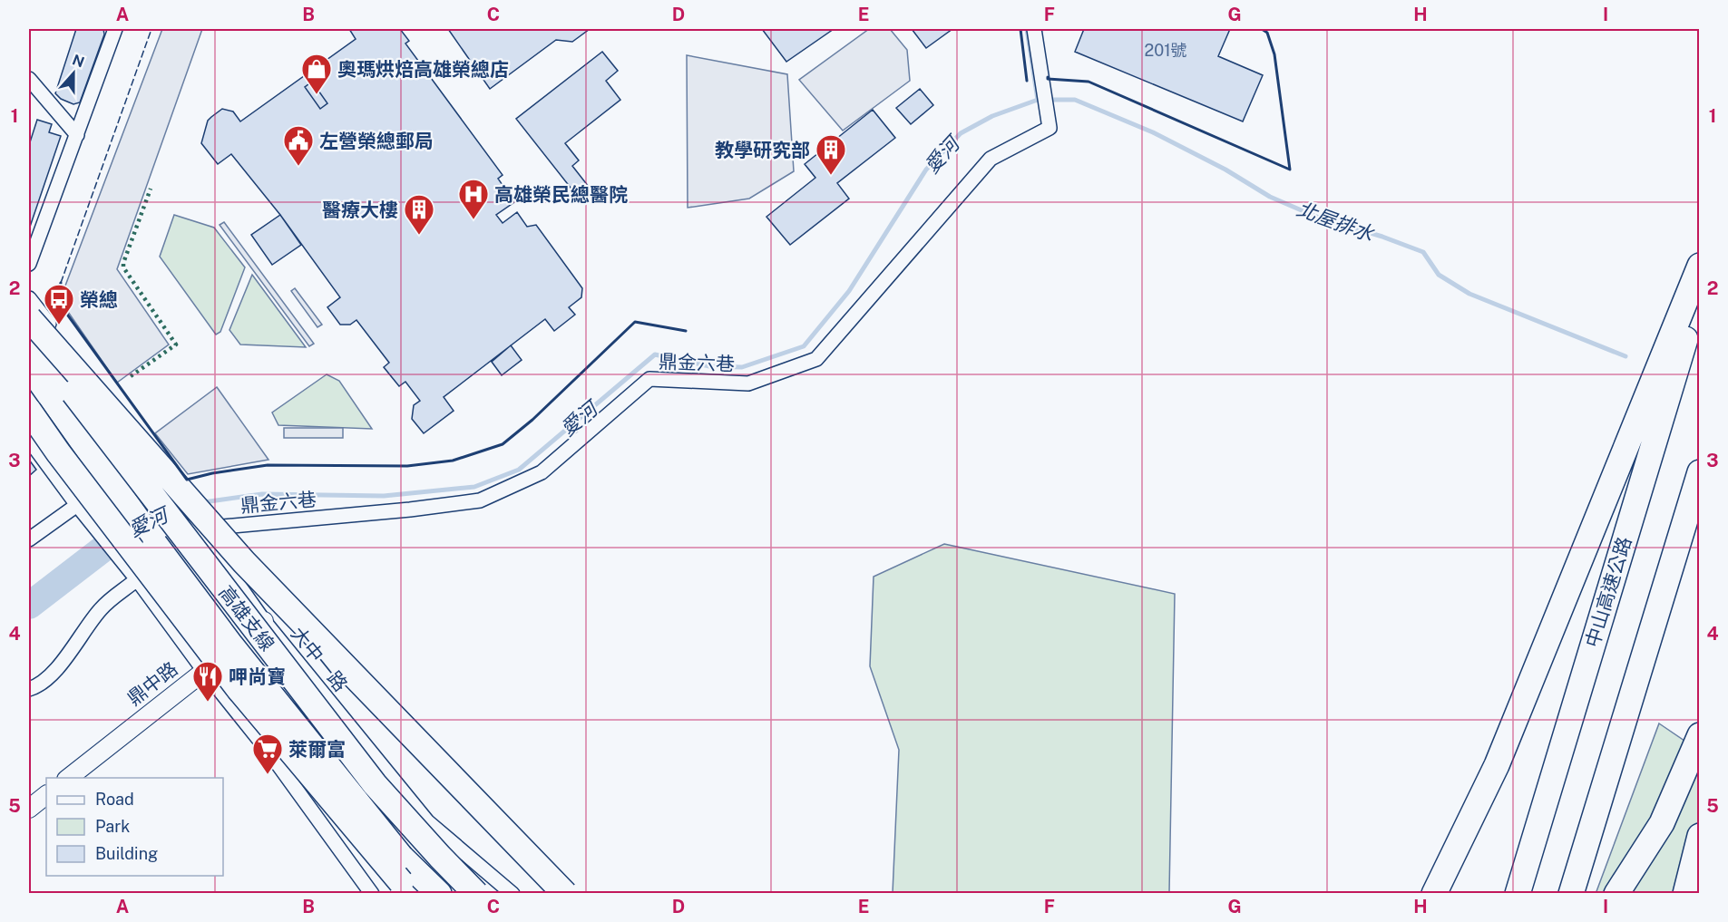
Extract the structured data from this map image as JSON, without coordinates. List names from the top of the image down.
{
  "streets": {
    "highway": ["中山高速公路", "高雄支線"],
    "street": ["鼎金六巷", "大中一路", "鼎中路"]
  },
  "crossings": [
    ["鼎金六巷", "大中一路"],
    ["大中一路", "鼎中路"]
  ],
  "water": ["愛河", "北屋排水"],
  "places": {
    "shop": ["奧瑪烘焙高雄榮總店"],
    "public building": ["左營榮總郵局"],
    "building": ["教學研究部", "醫療大樓"],
    "hospital": ["高雄榮民總醫院"],
    "bus stop": ["榮總"],
    "restaurant": ["呷尚寶"],
    "supermarket": ["萊爾富"]
  },
  "house_numbers": ["201號"],
  "legend": ["Road", "Park", "Building"],
  "north": "top",
  "grid": {
    "columns": [
      "A",
      "B",
      "C",
      "D",
      "E",
      "F",
      "G",
      "H",
      "I"
    ],
    "rows": [
      "1",
      "2",
      "3",
      "4",
      "5"
    ]
  }
}
